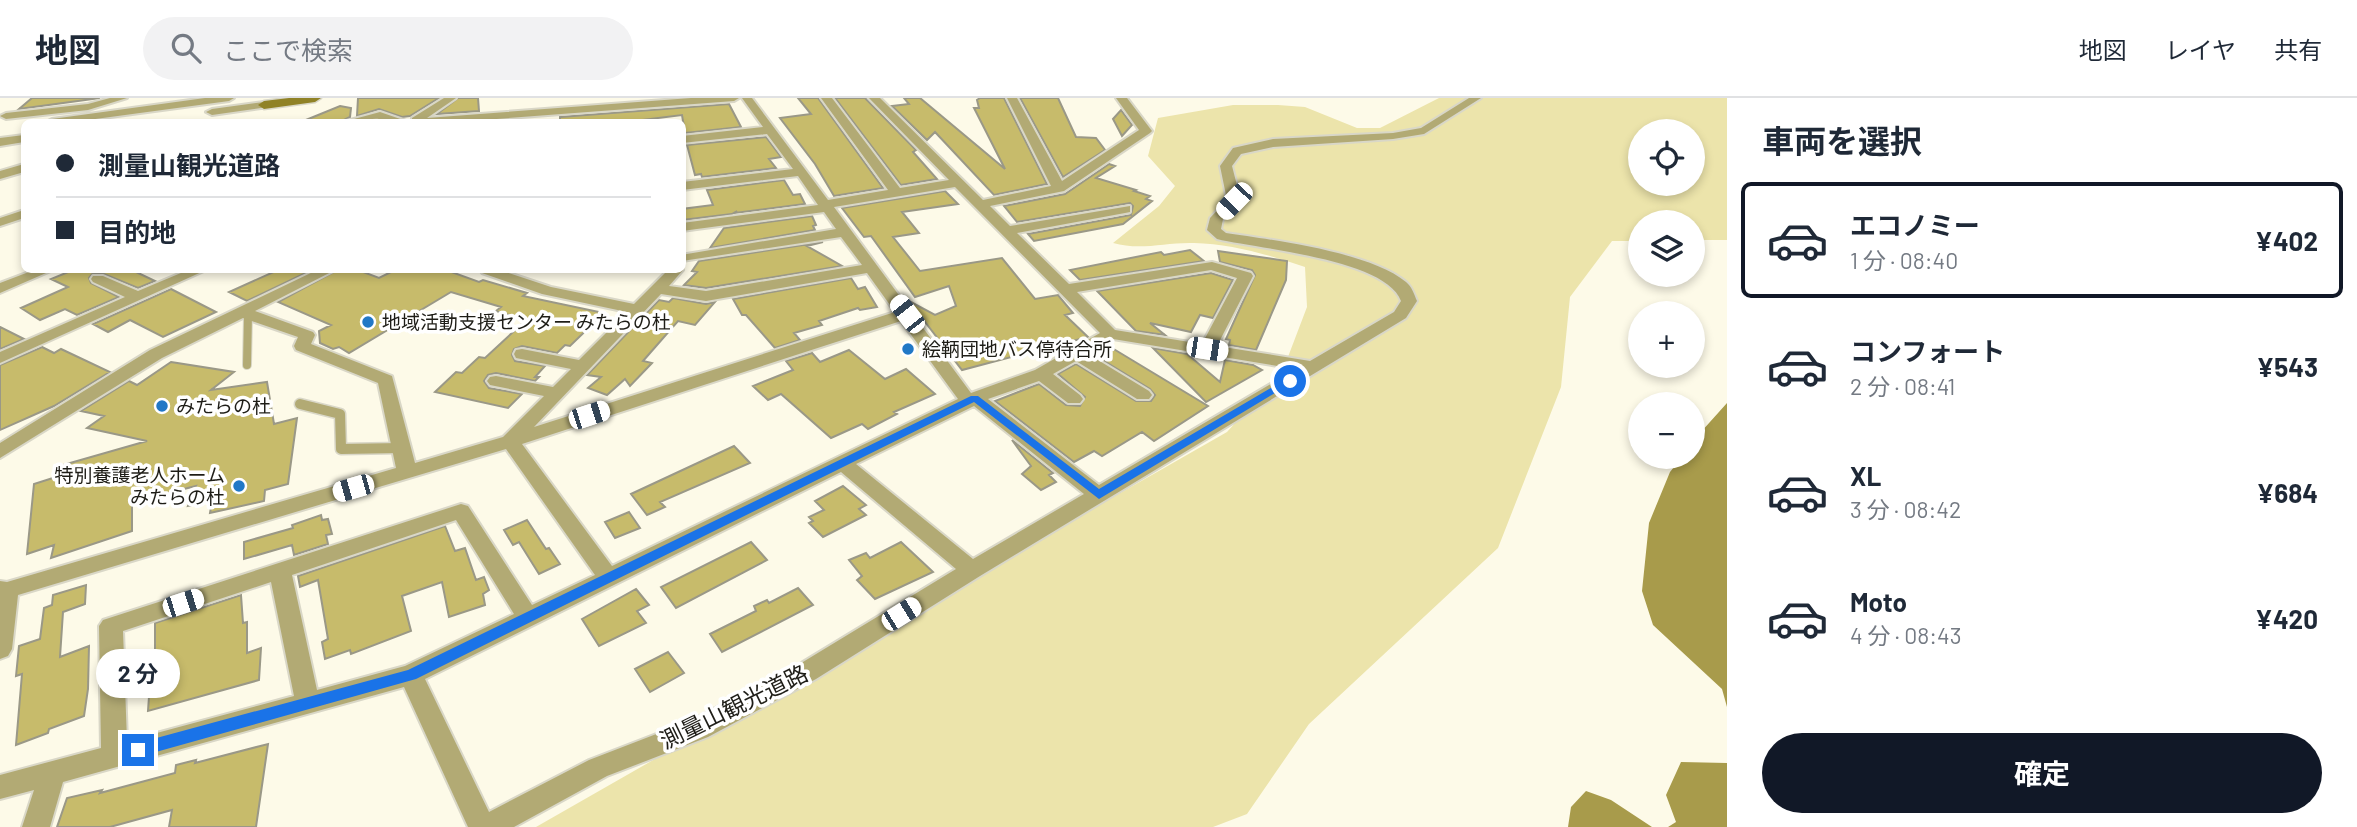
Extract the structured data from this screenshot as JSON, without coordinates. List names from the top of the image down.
{
  "streets": {
    "street": ["測量山観光道路"]
  },
  "places": [
    "地域活動支援センター みたらの杜",
    "絵鞆団地バス停待合所",
    "みたらの杜",
    "特別養護老人ホーム みたらの杜"
  ],
  "page": {
    "header": "地図",
    "search": "ここで検索",
    "nav": ["地図", "レイヤ", "共有"],
    "heading": "車両を選択",
    "map_buttons": ["+", "−"],
    "banner": ["測量山観光道路", "目的地"],
    "list": [
      {
        "name": "エコノミー",
        "note": "1 分 · 08:40",
        "value": "¥402"
      },
      {
        "name": "コンフォート",
        "note": "2 分 · 08:41",
        "value": "¥543"
      },
      {
        "name": "XL",
        "note": "3 分 · 08:42",
        "value": "¥684"
      },
      {
        "name": "Moto",
        "note": "4 分 · 08:43",
        "value": "¥420"
      }
    ],
    "bubble": "2 分",
    "buttons": "確定"
  }
}
